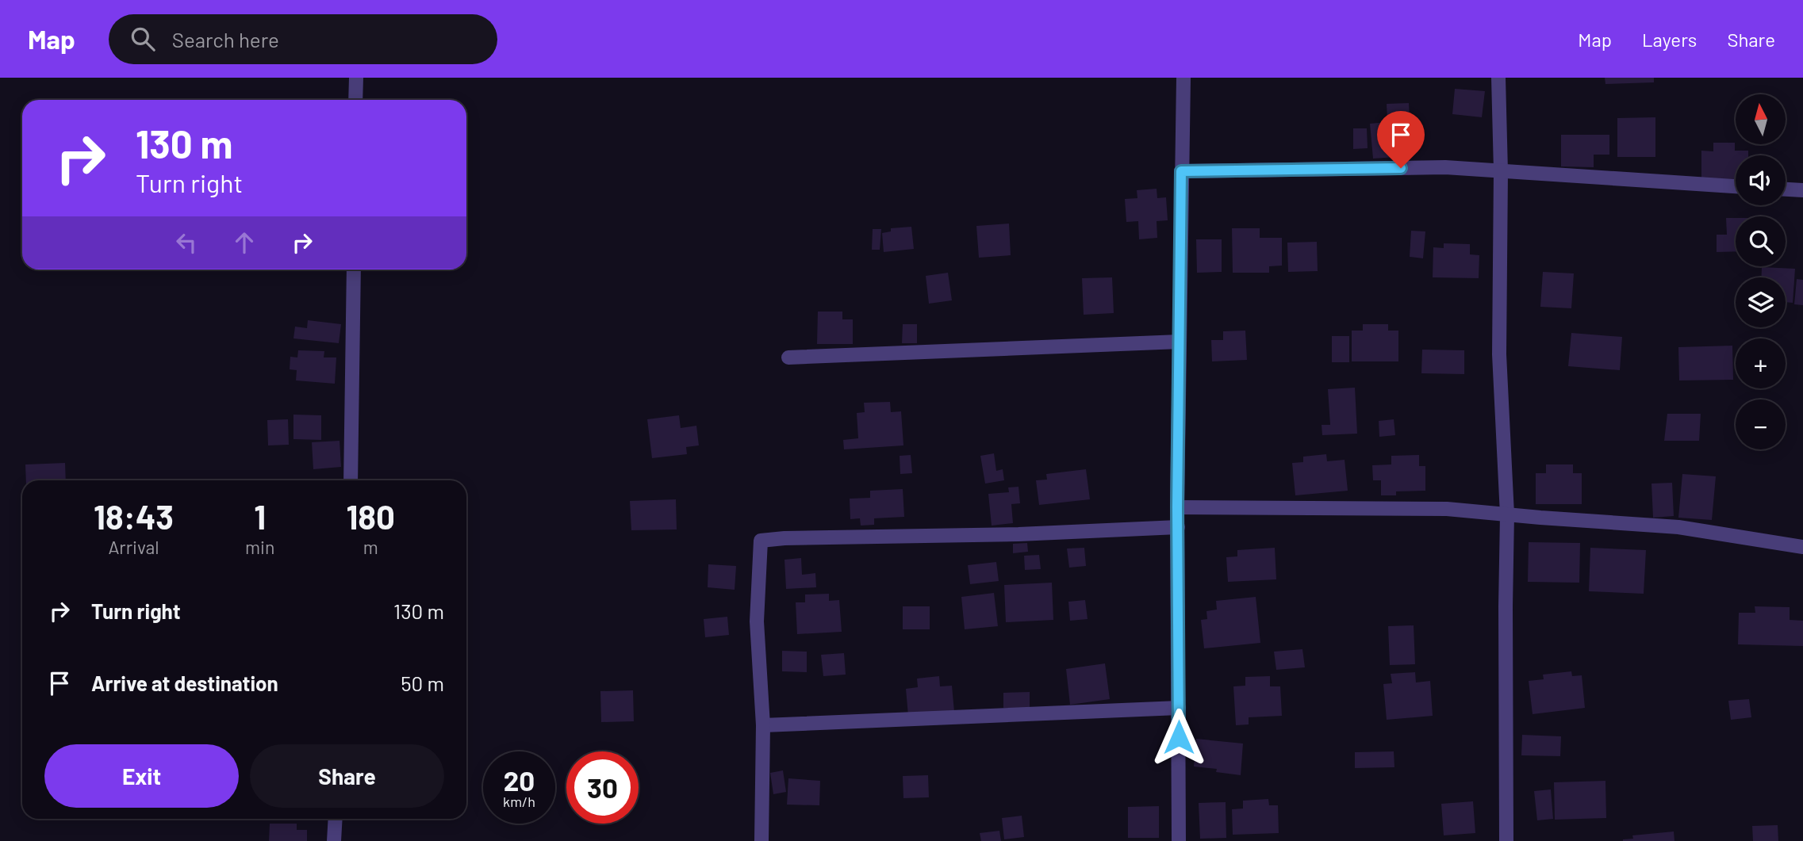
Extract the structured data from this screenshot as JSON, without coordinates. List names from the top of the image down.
{
  "north": "top",
  "page": {
    "header": "Map",
    "search": "Search here",
    "nav": ["Map", "Layers", "Share"],
    "map_buttons": ["+", "−"],
    "turn": ["130 m", "Turn right"],
    "eta": [
      "18:43",
      "Arrival",
      "1",
      "min",
      "180",
      "m"
    ],
    "list": [
      {
        "name": "Turn right",
        "value": "130 m"
      },
      {
        "name": "Arrive at destination",
        "value": "50 m"
      }
    ],
    "buttons": ["Exit", "Share"],
    "speed": "20 km/h",
    "limit": "30"
  }
}
